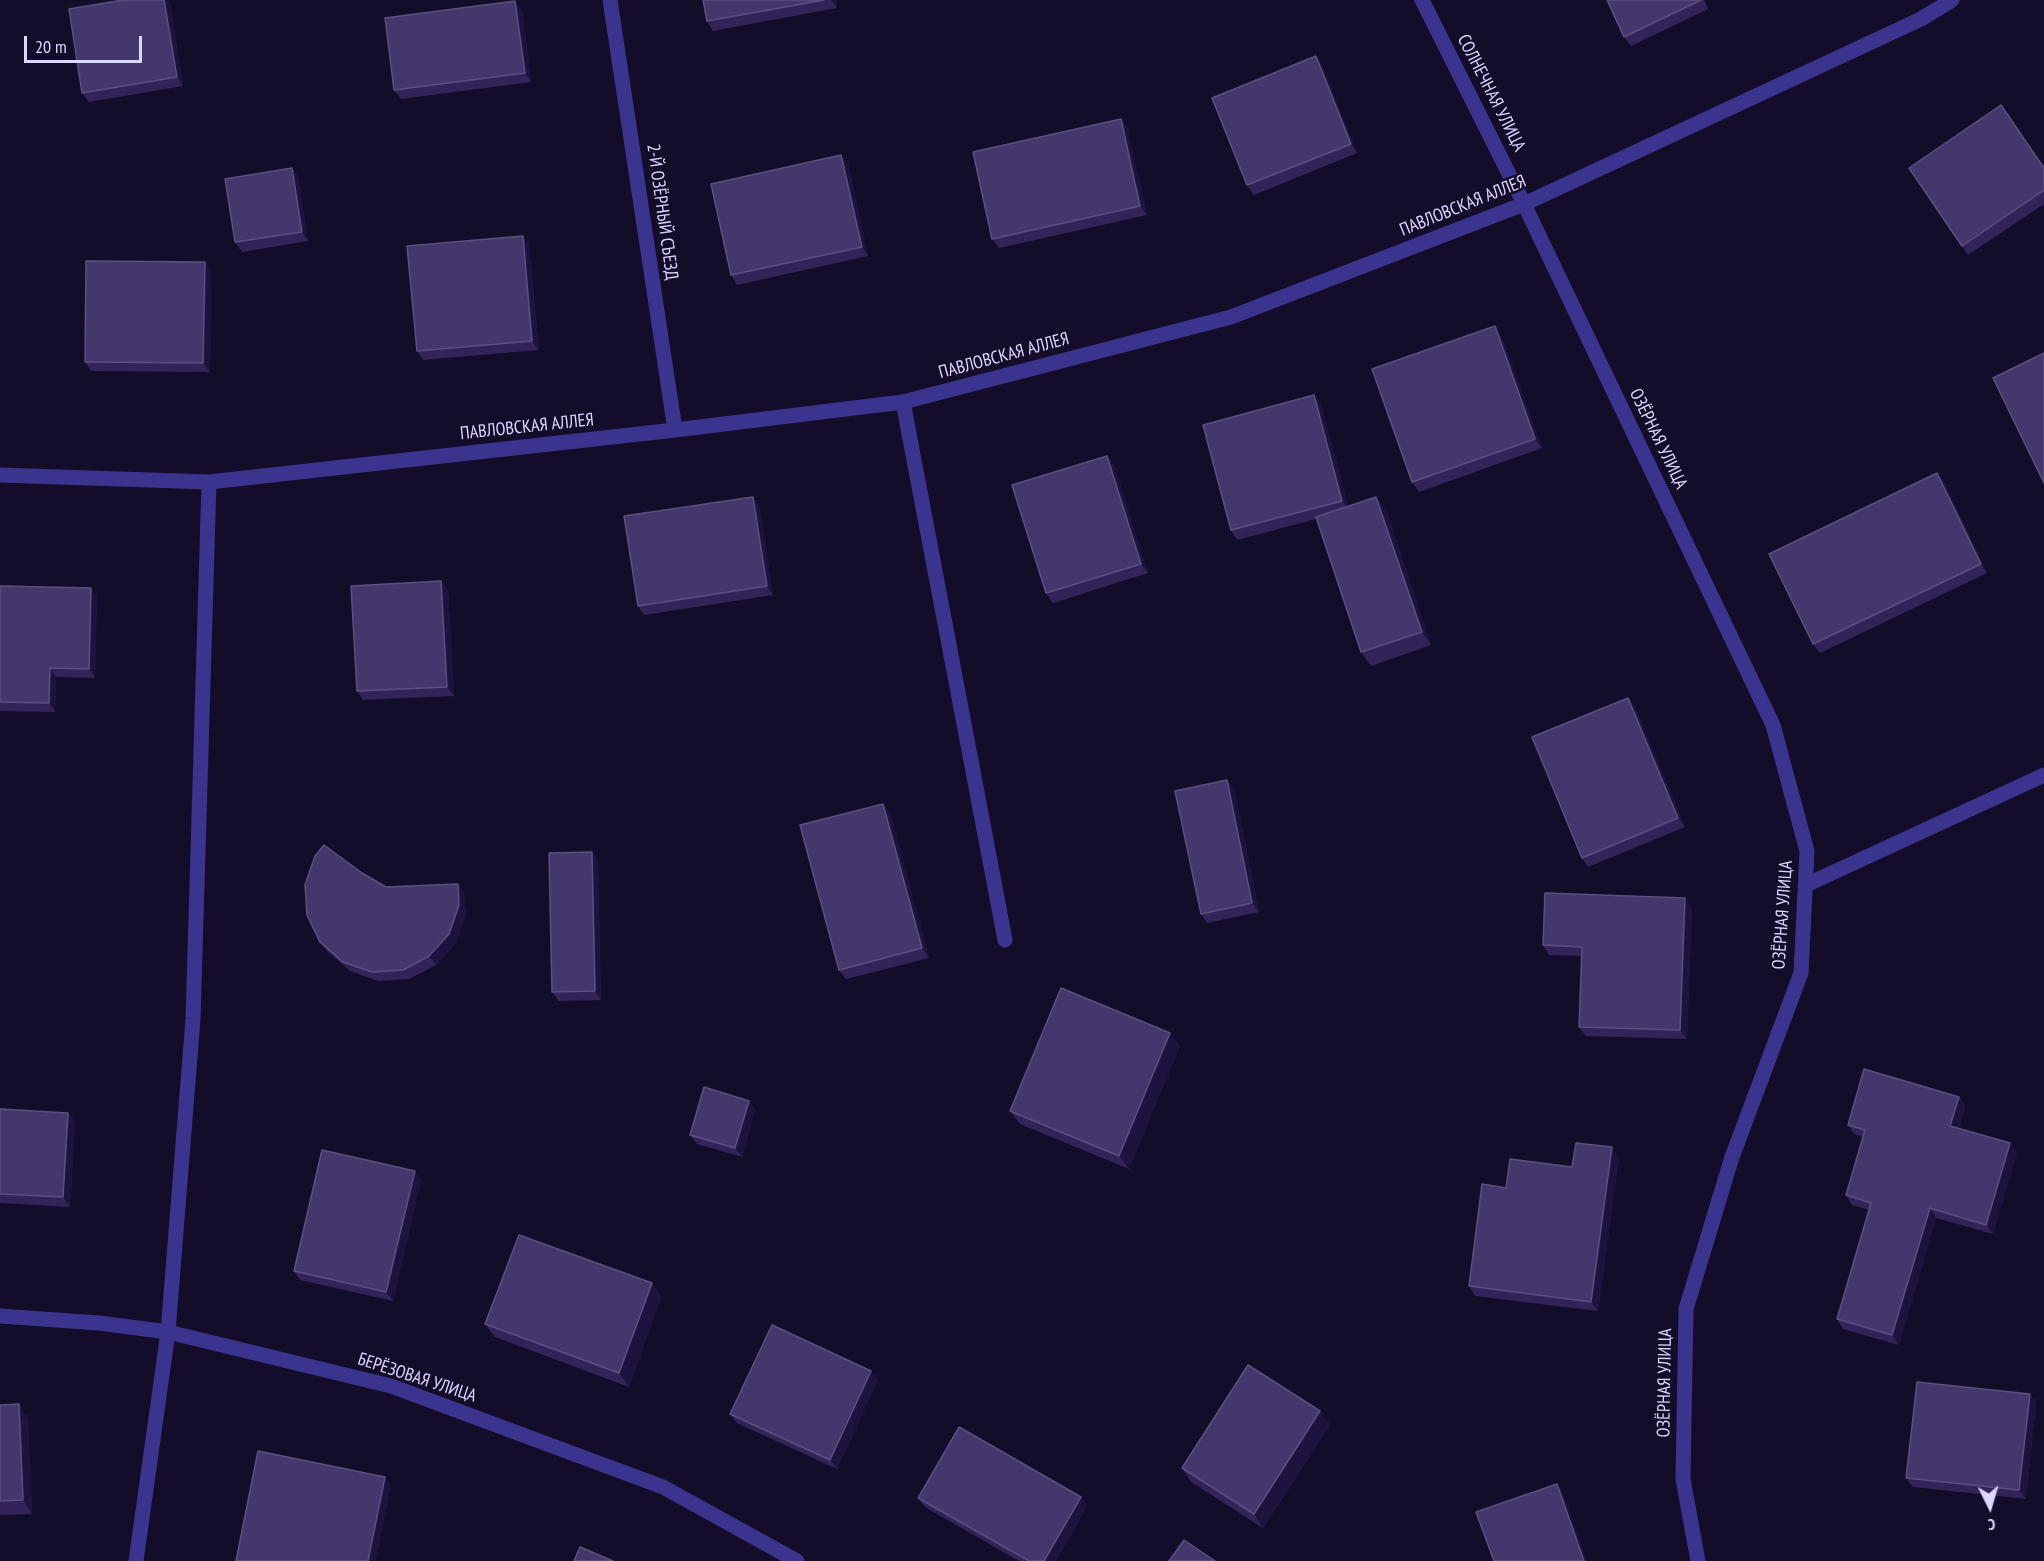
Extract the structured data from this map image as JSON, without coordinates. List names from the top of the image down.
{
  "streets": {
    "street": [
      "СОЛНЕЧНАЯ УЛИЦА",
      "ПАВЛОВСКАЯ АЛЛЕЯ",
      "2-Й ОЗЁРНЫЙ СЪЕЗД",
      "ОЗЁРНАЯ УЛИЦА",
      "БЕРЁЗОВАЯ УЛИЦА"
    ]
  },
  "crossings": [
    ["СОЛНЕЧНАЯ УЛИЦА", "ПАВЛОВСКАЯ АЛЛЕЯ"],
    ["СОЛНЕЧНАЯ УЛИЦА", "ОЗЁРНАЯ УЛИЦА"],
    ["ПАВЛОВСКАЯ АЛЛЕЯ", "2-Й ОЗЁРНЫЙ СЪЕЗД"],
    ["ПАВЛОВСКАЯ АЛЛЕЯ", "ОЗЁРНАЯ УЛИЦА"]
  ],
  "scale_bar": "20 m",
  "north": "bottom"
}
